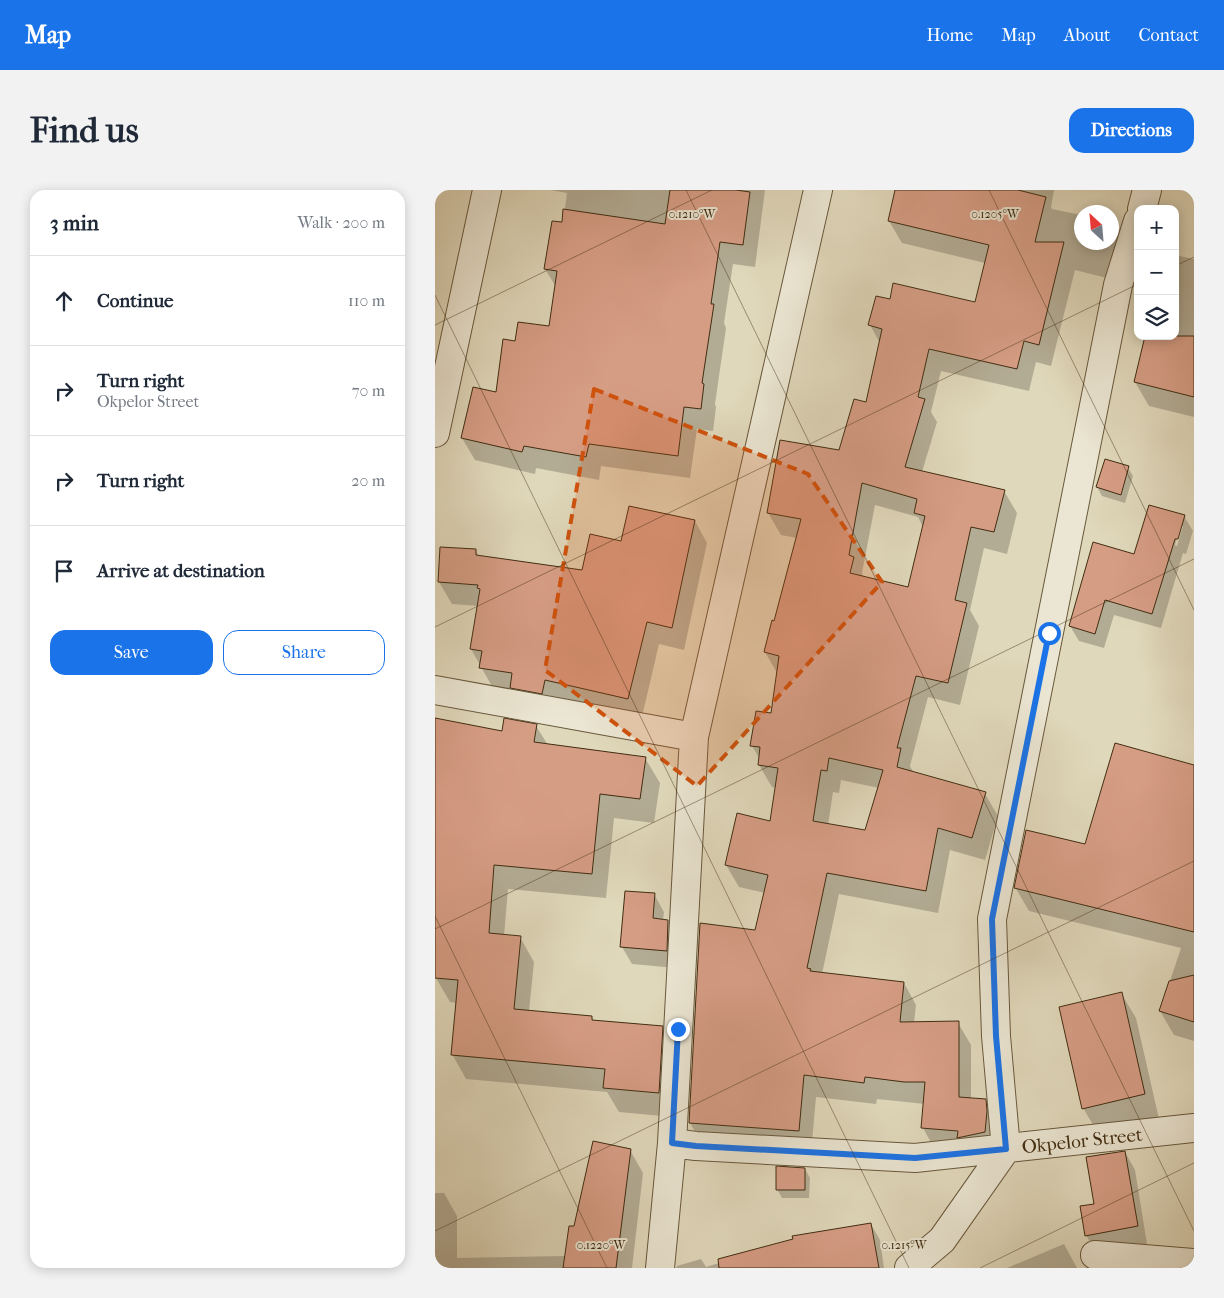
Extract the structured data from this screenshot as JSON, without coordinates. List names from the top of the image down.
{
  "streets": {
    "street": ["Okpelor Street"]
  },
  "north": "top left",
  "page": {
    "header": "Map",
    "nav": [
      "Home",
      "Map",
      "About",
      "Contact"
    ],
    "buttons": [
      "Directions",
      ["Save", "Share"]
    ],
    "title": "Find us",
    "heading": ["3 min", "Walk · 200 m"],
    "map_buttons": ["+", "−"],
    "list": [
      ["Continue", "110 m"],
      ["Turn right", "Okpelor Street", "70 m"],
      ["Turn right", "20 m"],
      "Arrive at destination"
    ]
  },
  "coordinates": [
    "0.1210°W",
    "0.1205°W",
    "0.1220°W",
    "0.1215°W"
  ]
}
